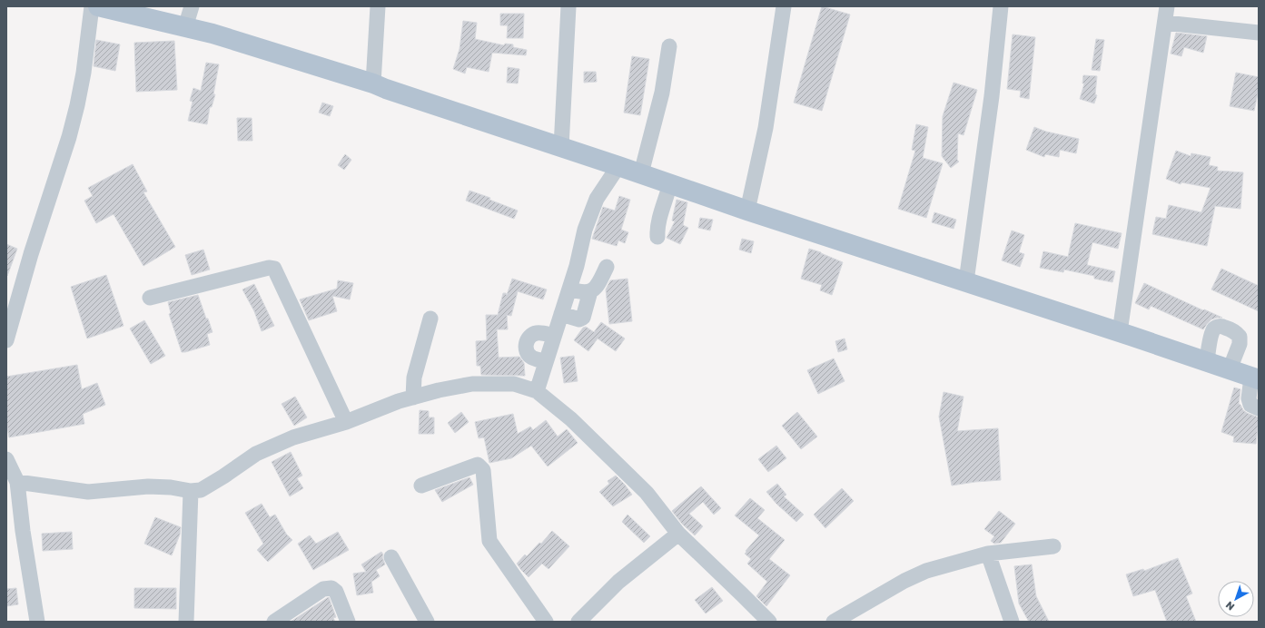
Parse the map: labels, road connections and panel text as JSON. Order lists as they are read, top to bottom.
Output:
{
  "north": "bottom left"
}
